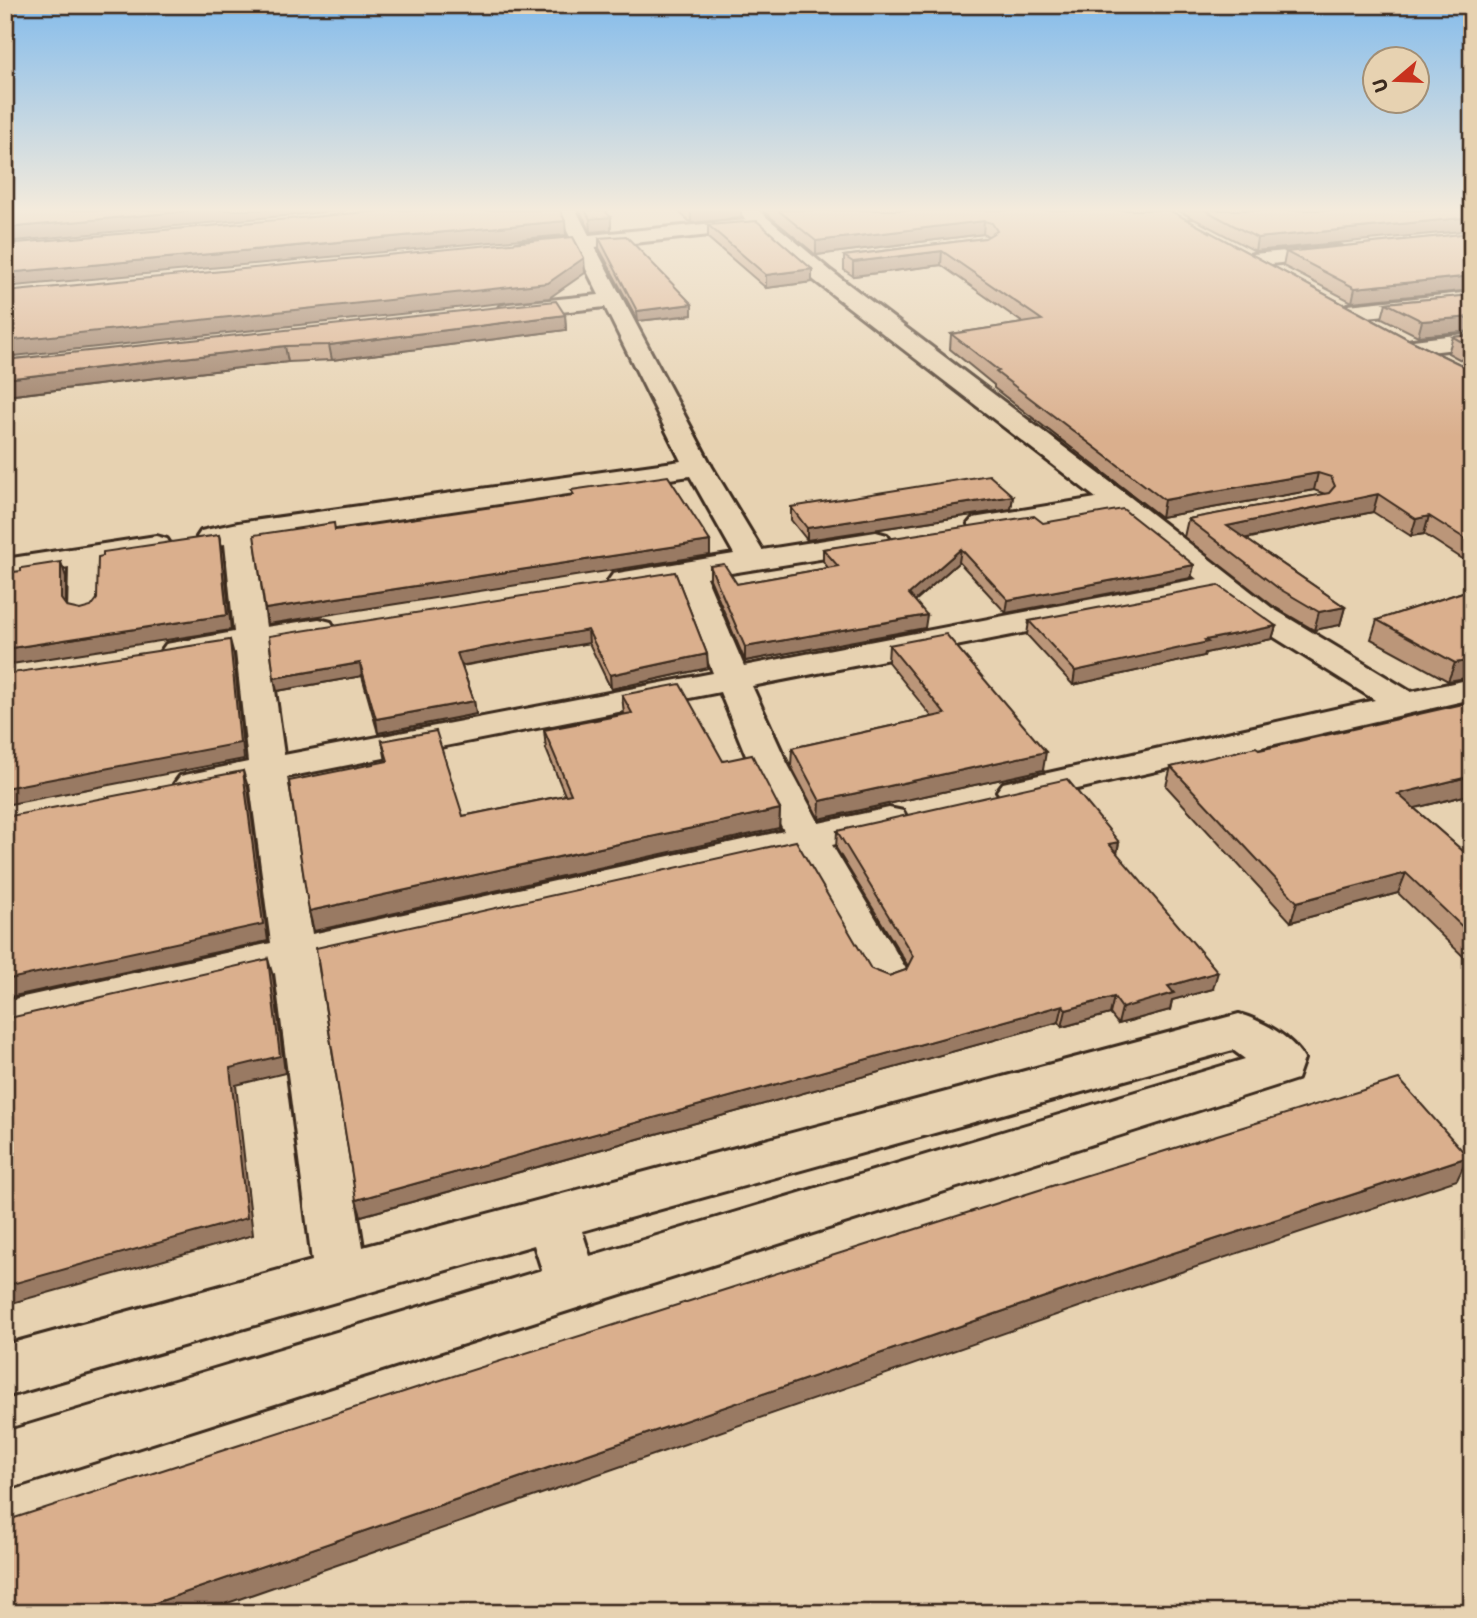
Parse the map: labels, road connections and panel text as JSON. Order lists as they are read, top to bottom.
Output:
{
  "north": "left"
}
